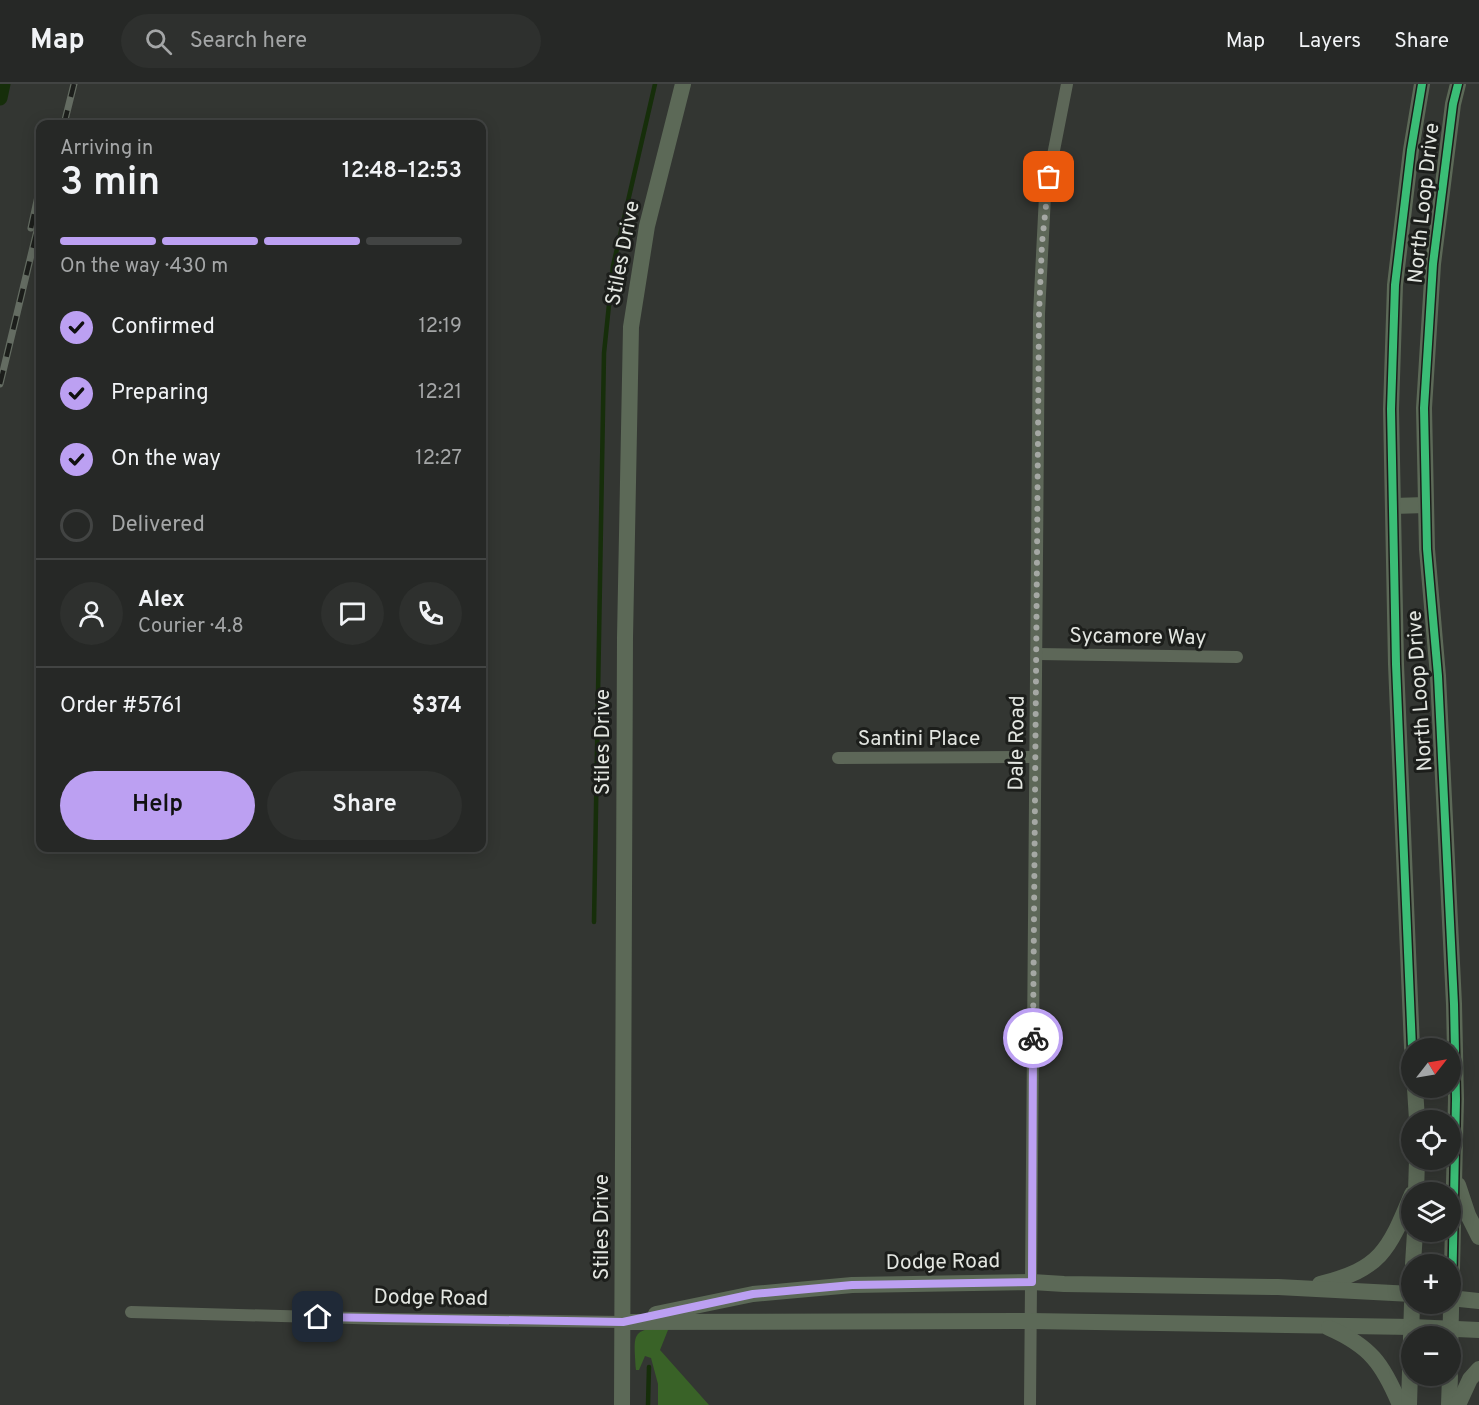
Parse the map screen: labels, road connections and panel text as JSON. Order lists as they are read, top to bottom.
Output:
{
  "streets": {
    "main road": ["North Loop Drive", "Stiles Drive", "Dodge Road"],
    "street": ["Sycamore Way", "Santini Place", "Dale Road"]
  },
  "crossings": [
    ["Stiles Drive", "Dodge Road"],
    ["Sycamore Way", "Dale Road"],
    ["Santini Place", "Dale Road"],
    ["Dale Road", "Dodge Road"]
  ],
  "north": "top right",
  "page": {
    "header": "Map",
    "search": "Search here",
    "nav": ["Map", "Layers", "Share"],
    "heading": ["3 min", "Arriving in", "12:48–12:53"],
    "panel": [
      "Alex",
      "Courier · 4.8",
      "Order #5761",
      "$374"
    ],
    "bar": "On the way · 430 m",
    "list": [
      ["Confirmed", "12:19"],
      ["Preparing", "12:21"],
      ["On the way", "12:27"],
      "Delivered"
    ],
    "buttons": ["Help", "Share"],
    "map_buttons": ["+", "−"]
  }
}
